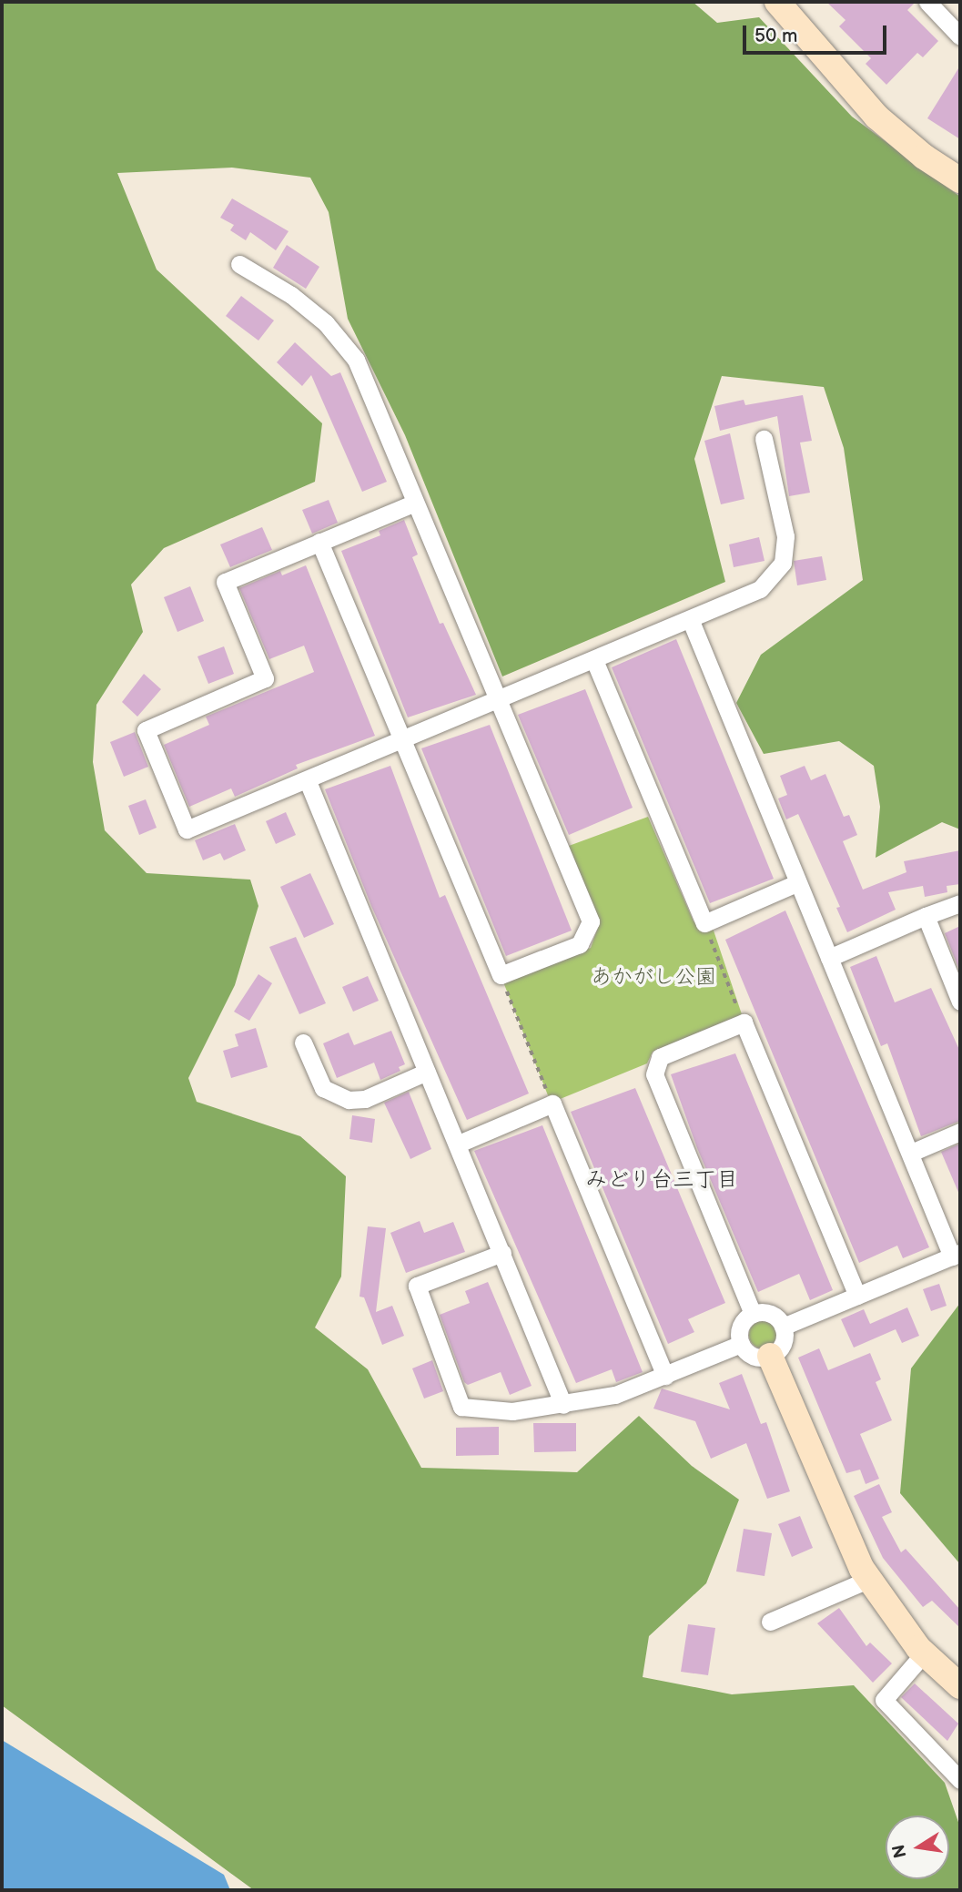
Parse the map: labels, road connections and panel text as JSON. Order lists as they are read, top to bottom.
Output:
{
  "districts": ["みどり台三丁目"],
  "parks": ["あかがし公園"],
  "scale_bar": "50 m",
  "north": "left"
}
